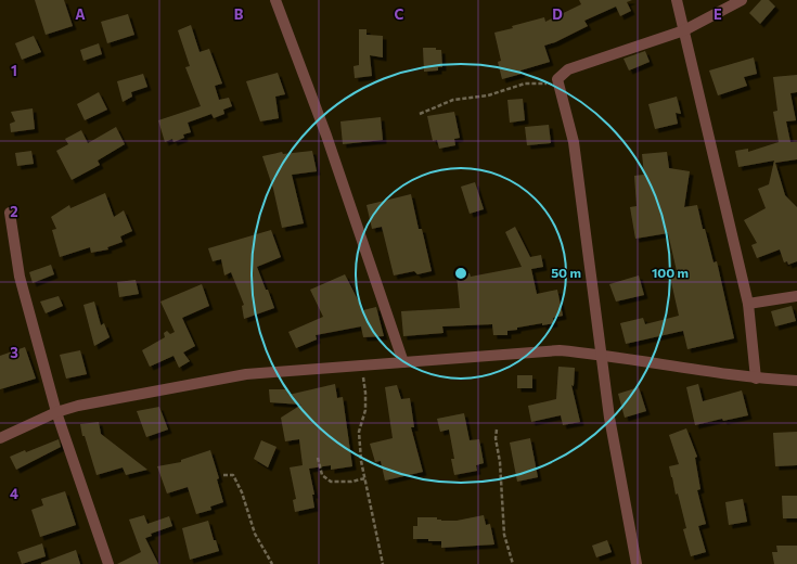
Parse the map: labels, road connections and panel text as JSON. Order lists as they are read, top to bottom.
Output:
{
  "grid": {
    "columns": [
      "A",
      "B",
      "C",
      "D",
      "E"
    ],
    "rows": [
      "1",
      "2",
      "3",
      "4"
    ]
  },
  "rings": ["50 m", "100 m"]
}
